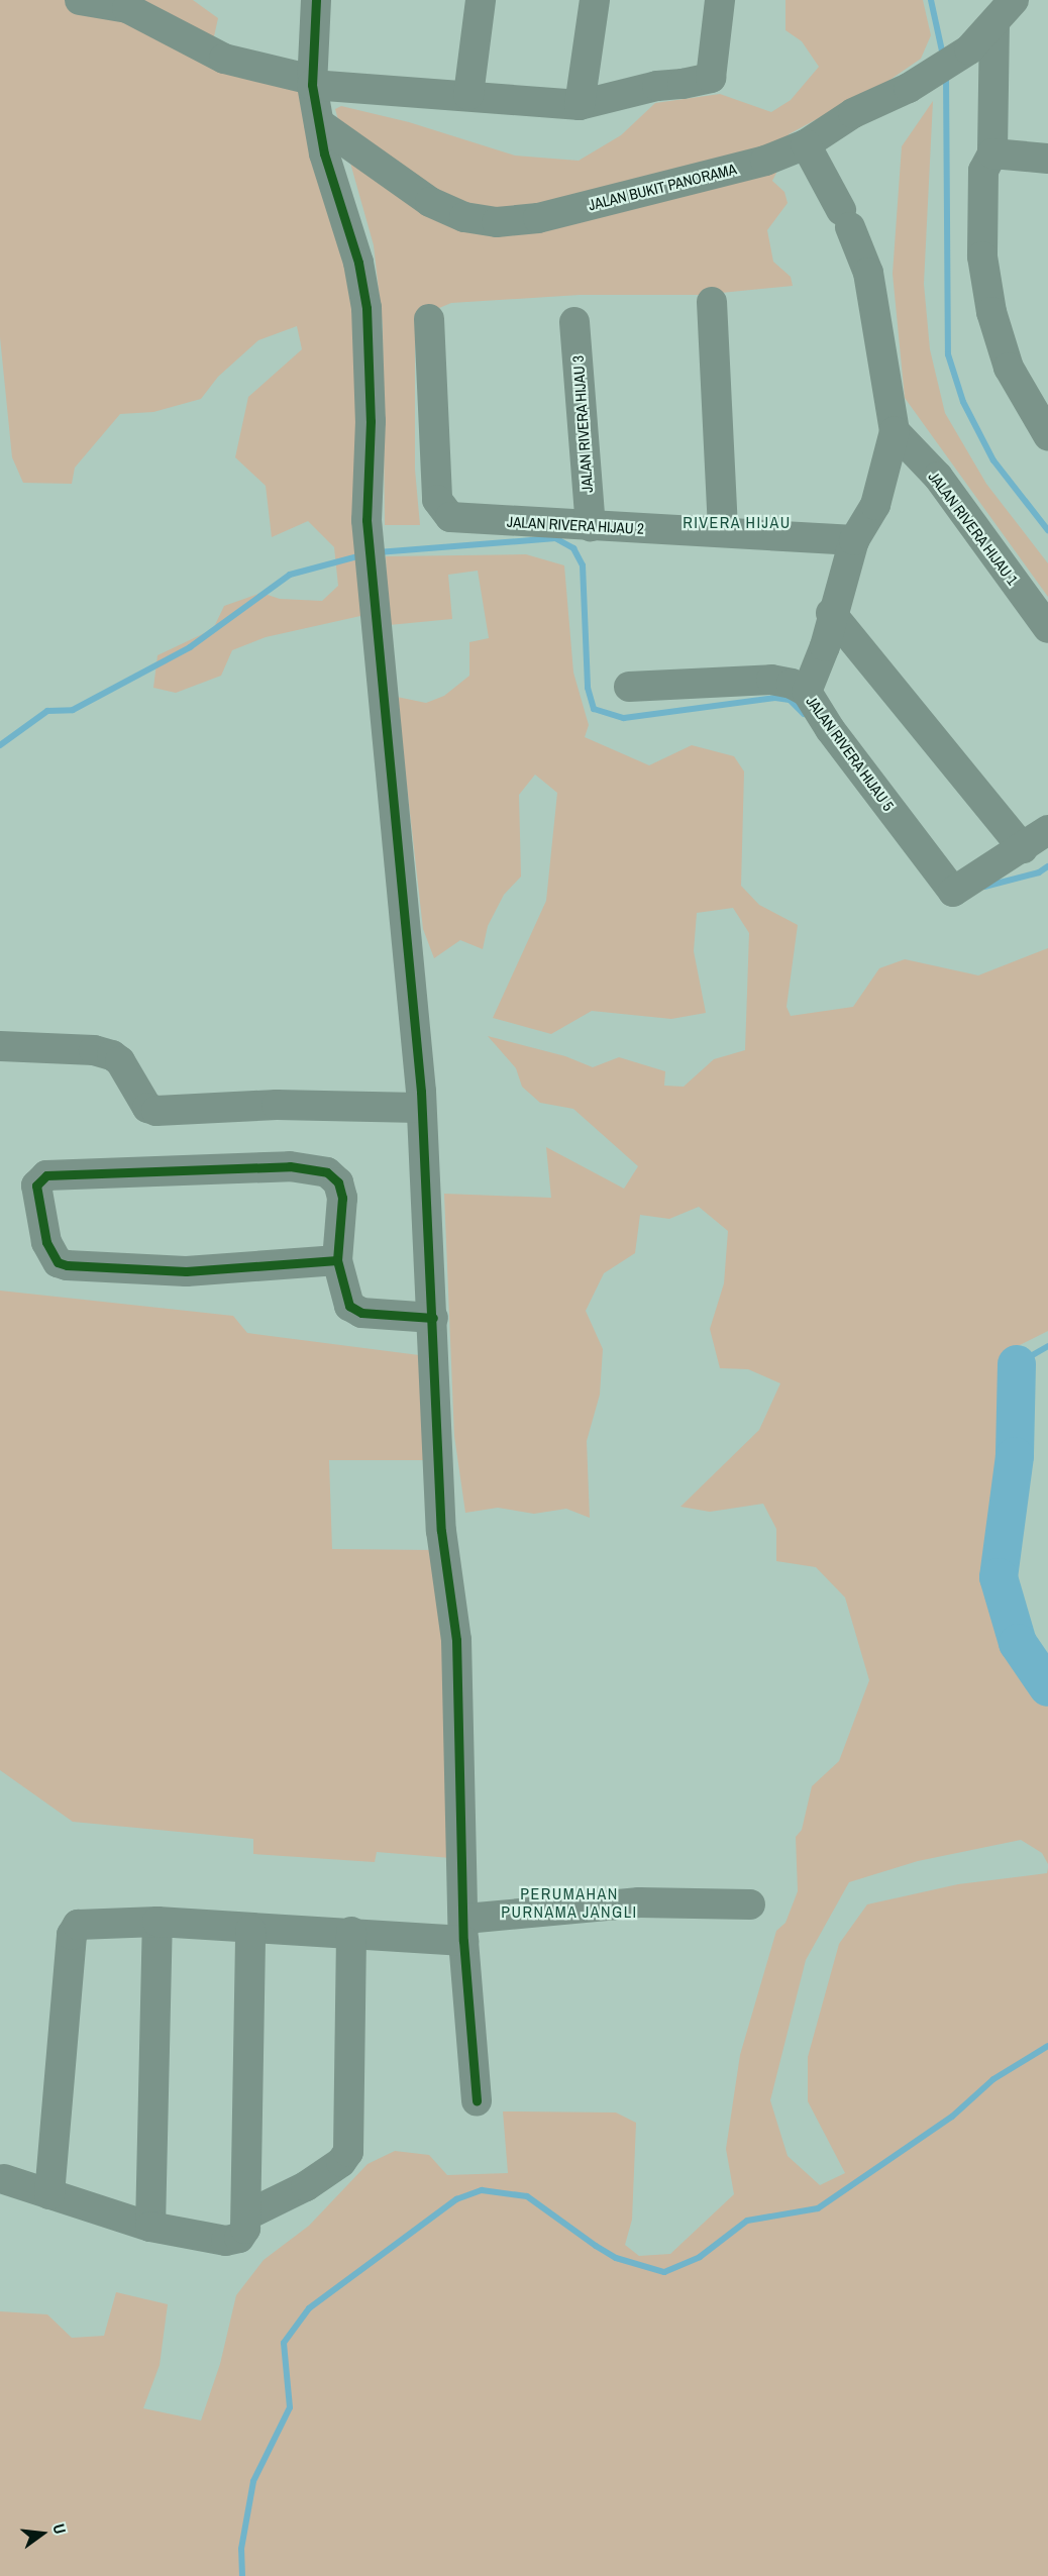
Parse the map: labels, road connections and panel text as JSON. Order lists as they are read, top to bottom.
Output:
{
  "streets": {
    "street": [
      "JALAN BUKIT PANORAMA",
      "JALAN RIVERA HIJAU 3",
      "JALAN RIVERA HIJAU 2",
      "JALAN RIVERA HIJAU 1",
      "JALAN RIVERA HIJAU 5"
    ]
  },
  "crossings": [
    ["JALAN RIVERA HIJAU 3", "JALAN RIVERA HIJAU 2"]
  ],
  "districts": ["RIVERA HIJAU", "PERUMAHAN PURNAMA JANGLI"],
  "north": "right"
}
